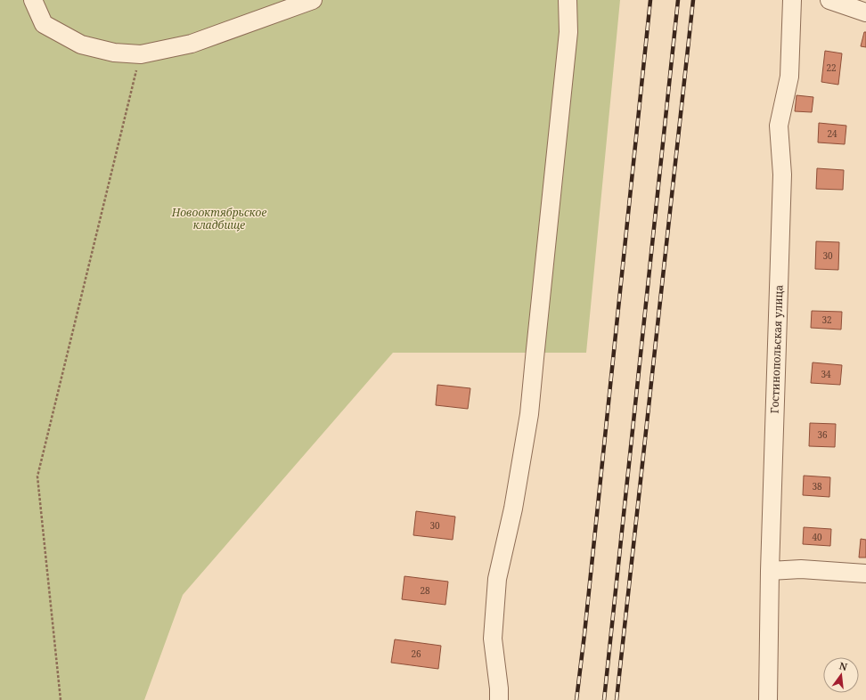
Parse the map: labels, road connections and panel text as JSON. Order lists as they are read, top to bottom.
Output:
{
  "streets": {
    "street": ["Гостинопольская улица"]
  },
  "parks": ["Новооктябрьское кладбище"],
  "house_numbers": [
    "22",
    "24",
    "30",
    "32",
    "34",
    "36",
    "38",
    "30",
    "40",
    "28",
    "26"
  ],
  "north": "top"
}
